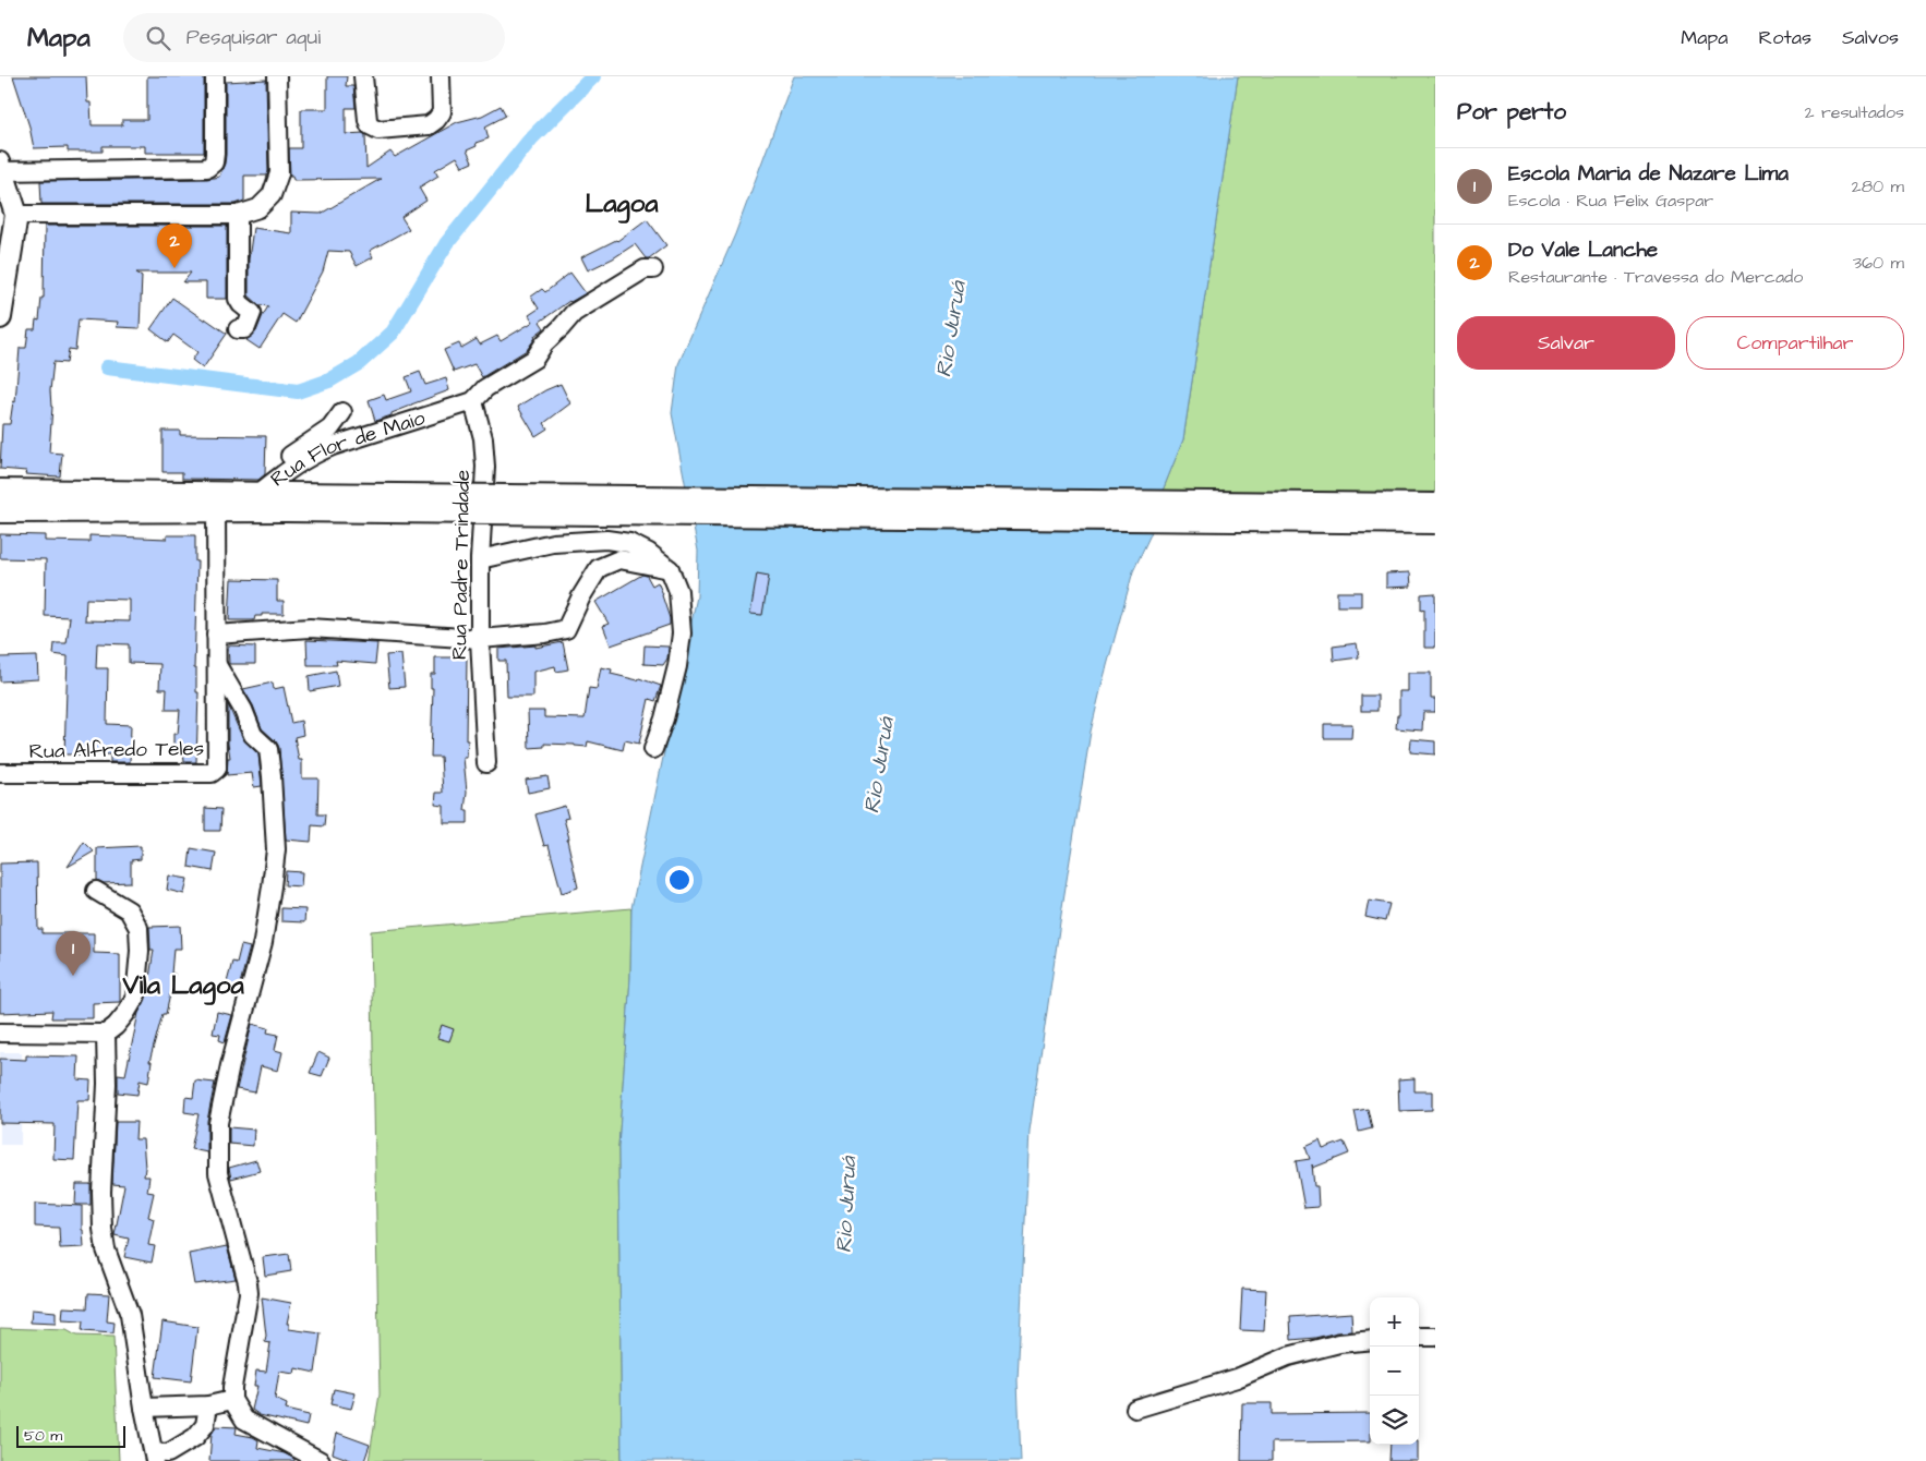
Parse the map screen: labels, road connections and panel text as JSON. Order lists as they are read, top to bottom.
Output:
{
  "streets": {
    "main road": ["Rua Flor de Maio"],
    "street": ["Rua Padre Trindade", "Rua Alfredo Teles"]
  },
  "crossings": [
    ["Rua Flor de Maio", "Rua Padre Trindade"]
  ],
  "districts": ["Lagoa", "Vila Lagoa"],
  "water": ["Rio Juruá"],
  "scale_bar": "50 m",
  "page": {
    "header": "Mapa",
    "search": "Pesquisar aqui",
    "nav": ["Mapa", "Rotas", "Salvos"],
    "heading": ["Por perto", "2 resultados"],
    "list": [
      {
        "mark": "1",
        "name": "Escola Maria de Nazare Lima",
        "note": "Escola · Rua Felix Gaspar",
        "value": "280 m"
      },
      {
        "mark": "2",
        "name": "Do Vale Lanche",
        "note": "Restaurante · Travessa do Mercado",
        "value": "360 m"
      }
    ],
    "pins": ["2", "1"],
    "buttons": ["Salvar", "Compartilhar"],
    "map_buttons": ["+", "−"],
    "scale": "50 m"
  }
}
